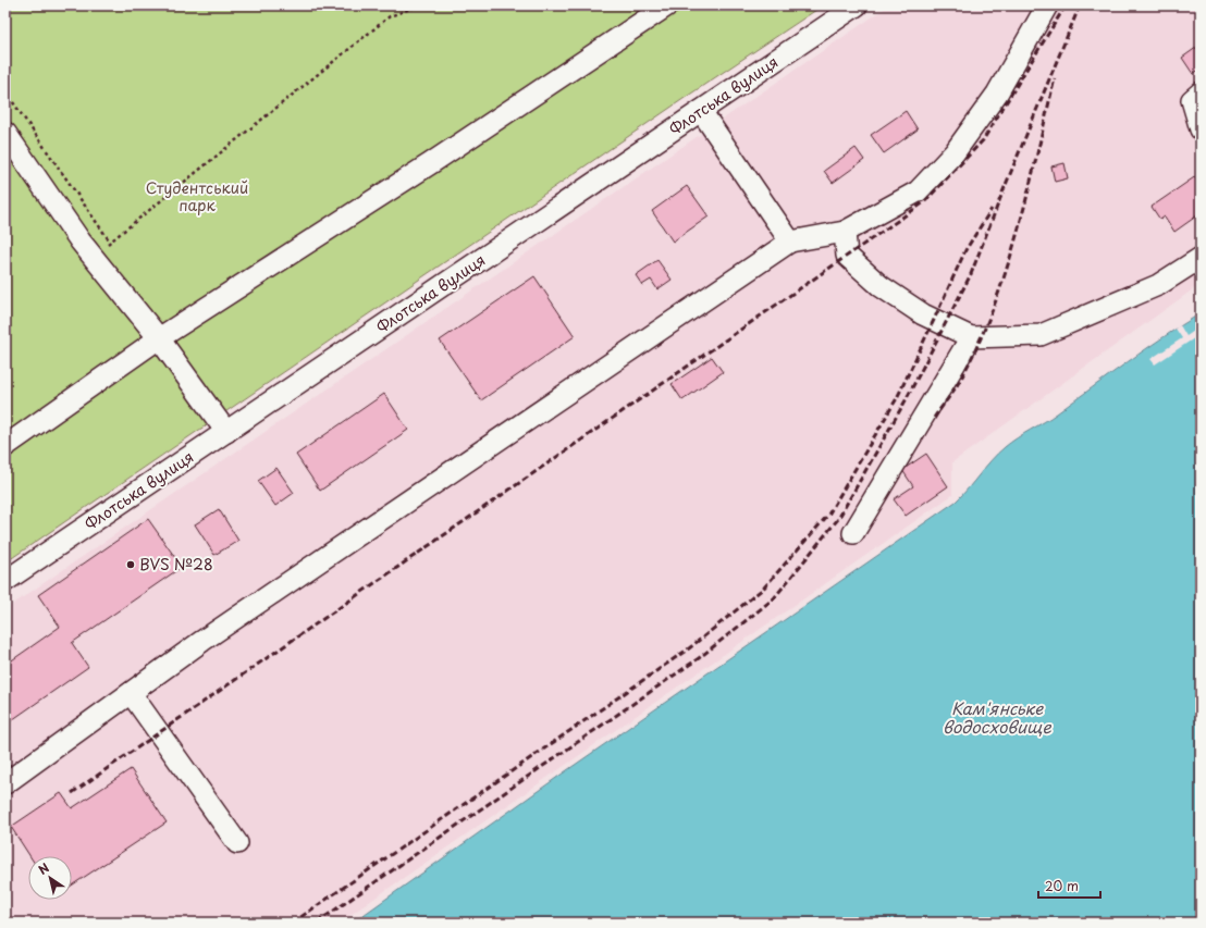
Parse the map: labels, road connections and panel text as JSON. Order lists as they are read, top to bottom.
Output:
{
  "streets": {
    "street": ["Флотська вулиця"]
  },
  "water": ["Кам'янське водосховище"],
  "parks": ["Студентський парк"],
  "places": ["BVS №28"],
  "scale_bar": "20 m",
  "north": "top left"
}
